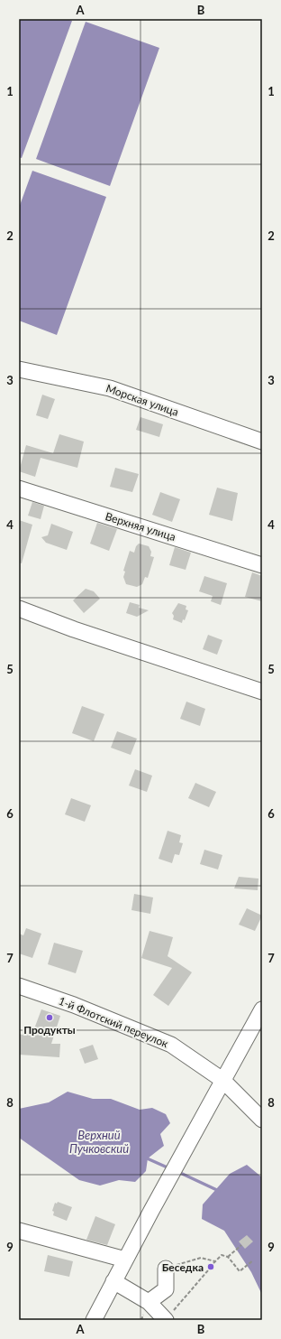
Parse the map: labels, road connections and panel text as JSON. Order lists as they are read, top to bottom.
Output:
{
  "streets": {
    "street": ["Морская улица", "Верхняя улица", "1-й Флотский переулок"]
  },
  "water": ["Верхний Пучковский"],
  "places": ["Продукты", "Беседка"],
  "grid": {
    "columns": ["A", "B"],
    "rows": [
      "1",
      "2",
      "3",
      "4",
      "5",
      "6",
      "7",
      "8",
      "9"
    ]
  }
}
